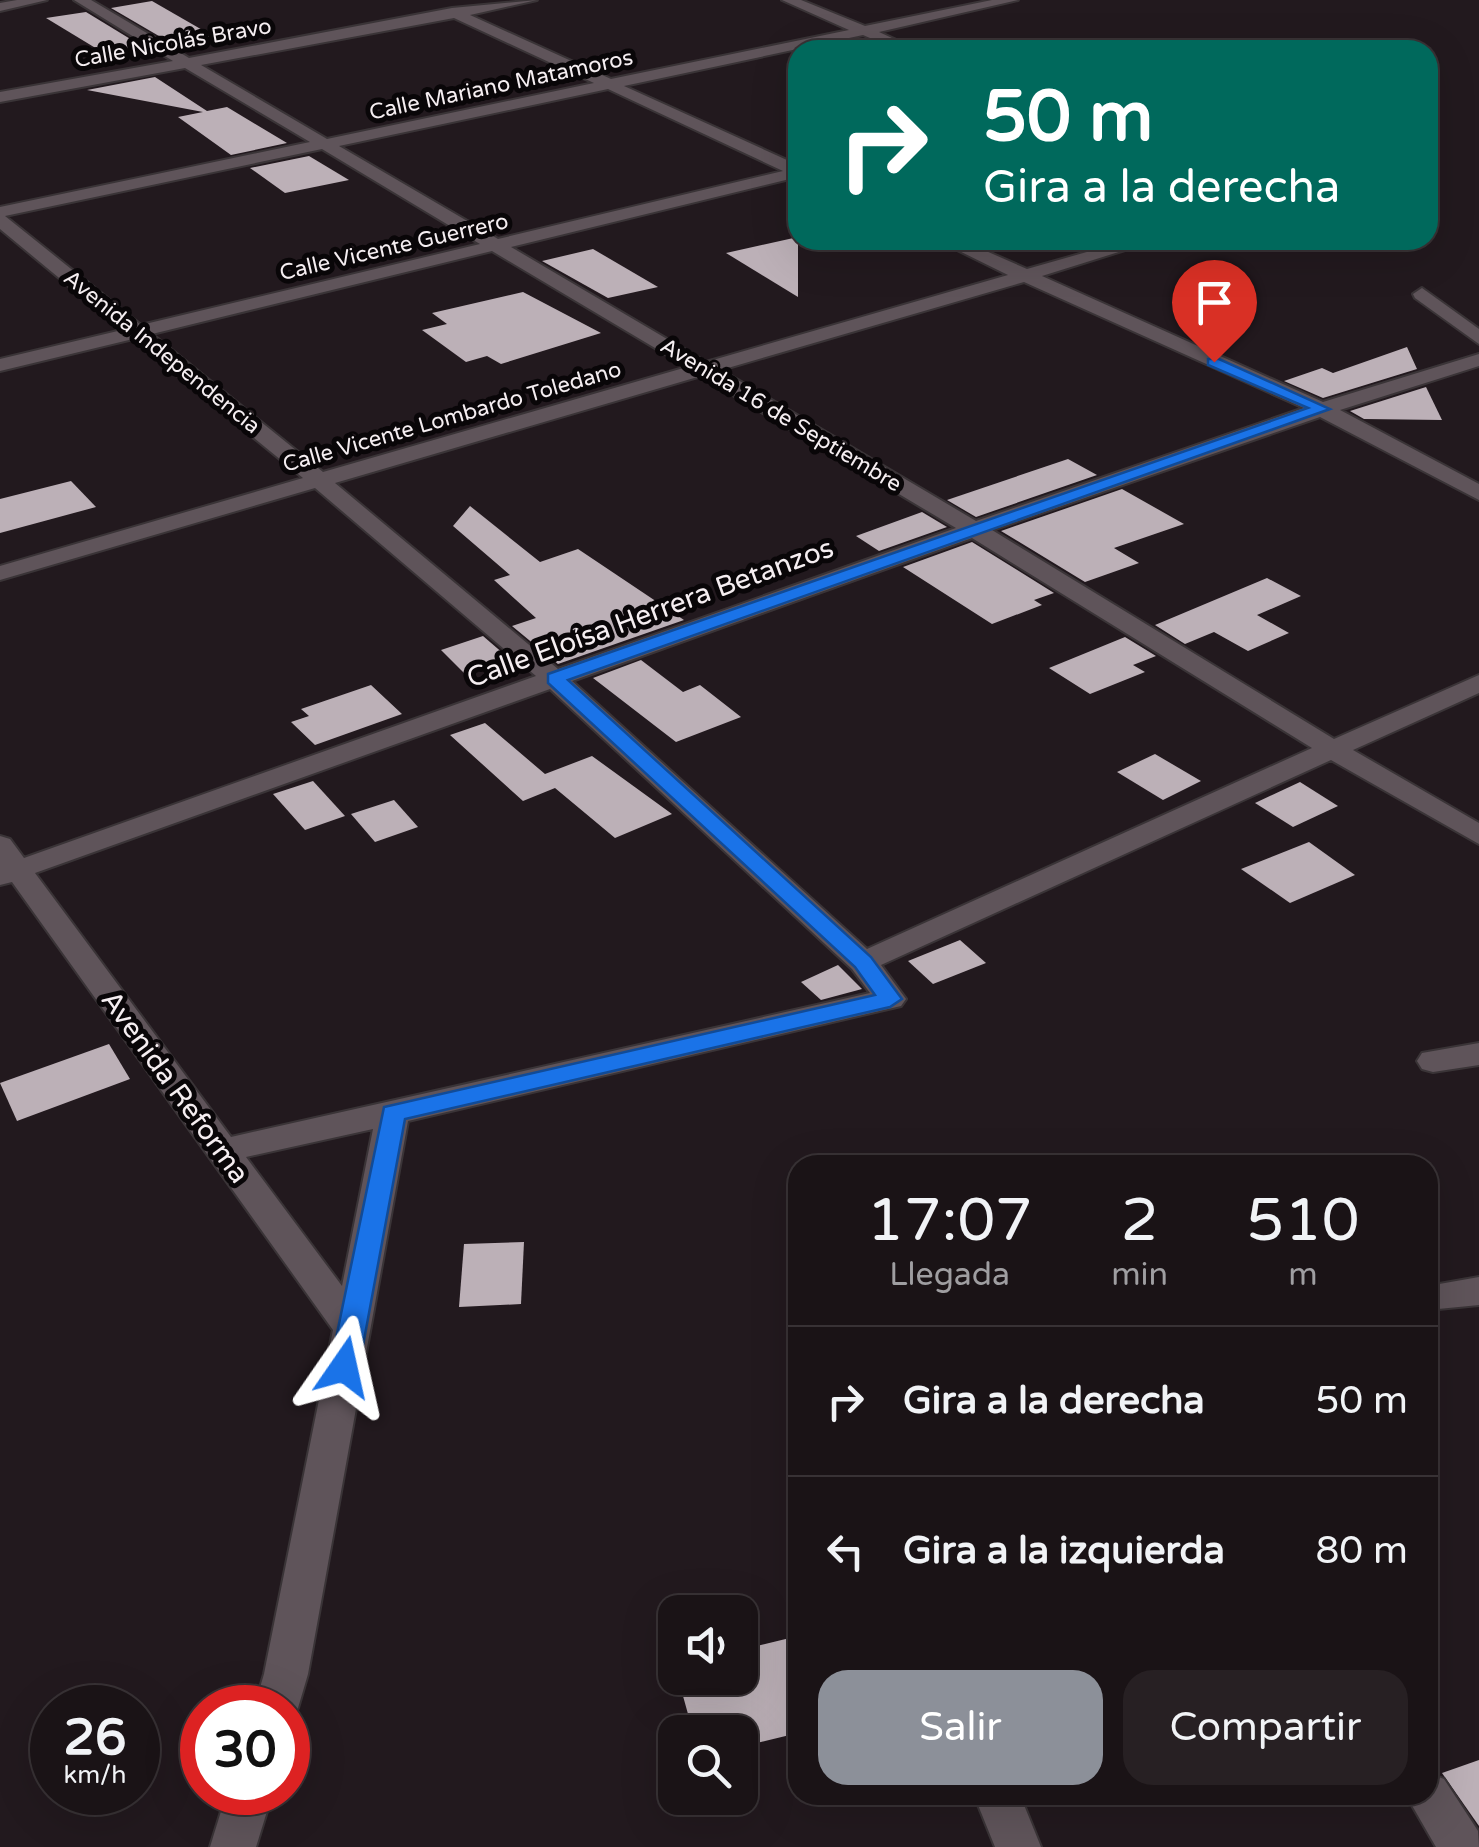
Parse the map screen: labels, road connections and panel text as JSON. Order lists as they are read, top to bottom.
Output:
{
  "streets": {
    "street": [
      "Calle Nicolás Bravo",
      "Calle Mariano Matamoros",
      "Calle Vicente Guerrero",
      "Avenida Independencia",
      "Avenida 16 de Septiembre",
      "Calle Vicente Lombardo Toledano",
      "Calle Eloísa Herrera Betanzos",
      "Avenida Reforma"
    ]
  },
  "crossings": [
    ["Calle Nicolás Bravo", "Avenida 16 de Septiembre"],
    ["Calle Mariano Matamoros", "Avenida 16 de Septiembre"],
    ["Calle Vicente Guerrero", "Avenida Independencia"],
    ["Calle Vicente Guerrero", "Avenida 16 de Septiembre"],
    ["Avenida Independencia", "Calle Vicente Lombardo Toledano"],
    ["Avenida Independencia", "Calle Eloísa Herrera Betanzos"],
    ["Avenida 16 de Septiembre", "Calle Vicente Lombardo Toledano"],
    ["Avenida 16 de Septiembre", "Calle Eloísa Herrera Betanzos"],
    ["Calle Eloísa Herrera Betanzos", "Avenida Reforma"]
  ],
  "page": {
    "turn": ["50 m", "Gira a la derecha"],
    "eta": [
      "17:07",
      "Llegada",
      "2",
      "min",
      "510",
      "m"
    ],
    "list": [
      {
        "name": "Gira a la derecha",
        "value": "50 m"
      },
      {
        "name": "Gira a la izquierda",
        "value": "80 m"
      }
    ],
    "buttons": ["Salir", "Compartir"],
    "speed": "26 km/h",
    "limit": "30"
  }
}
